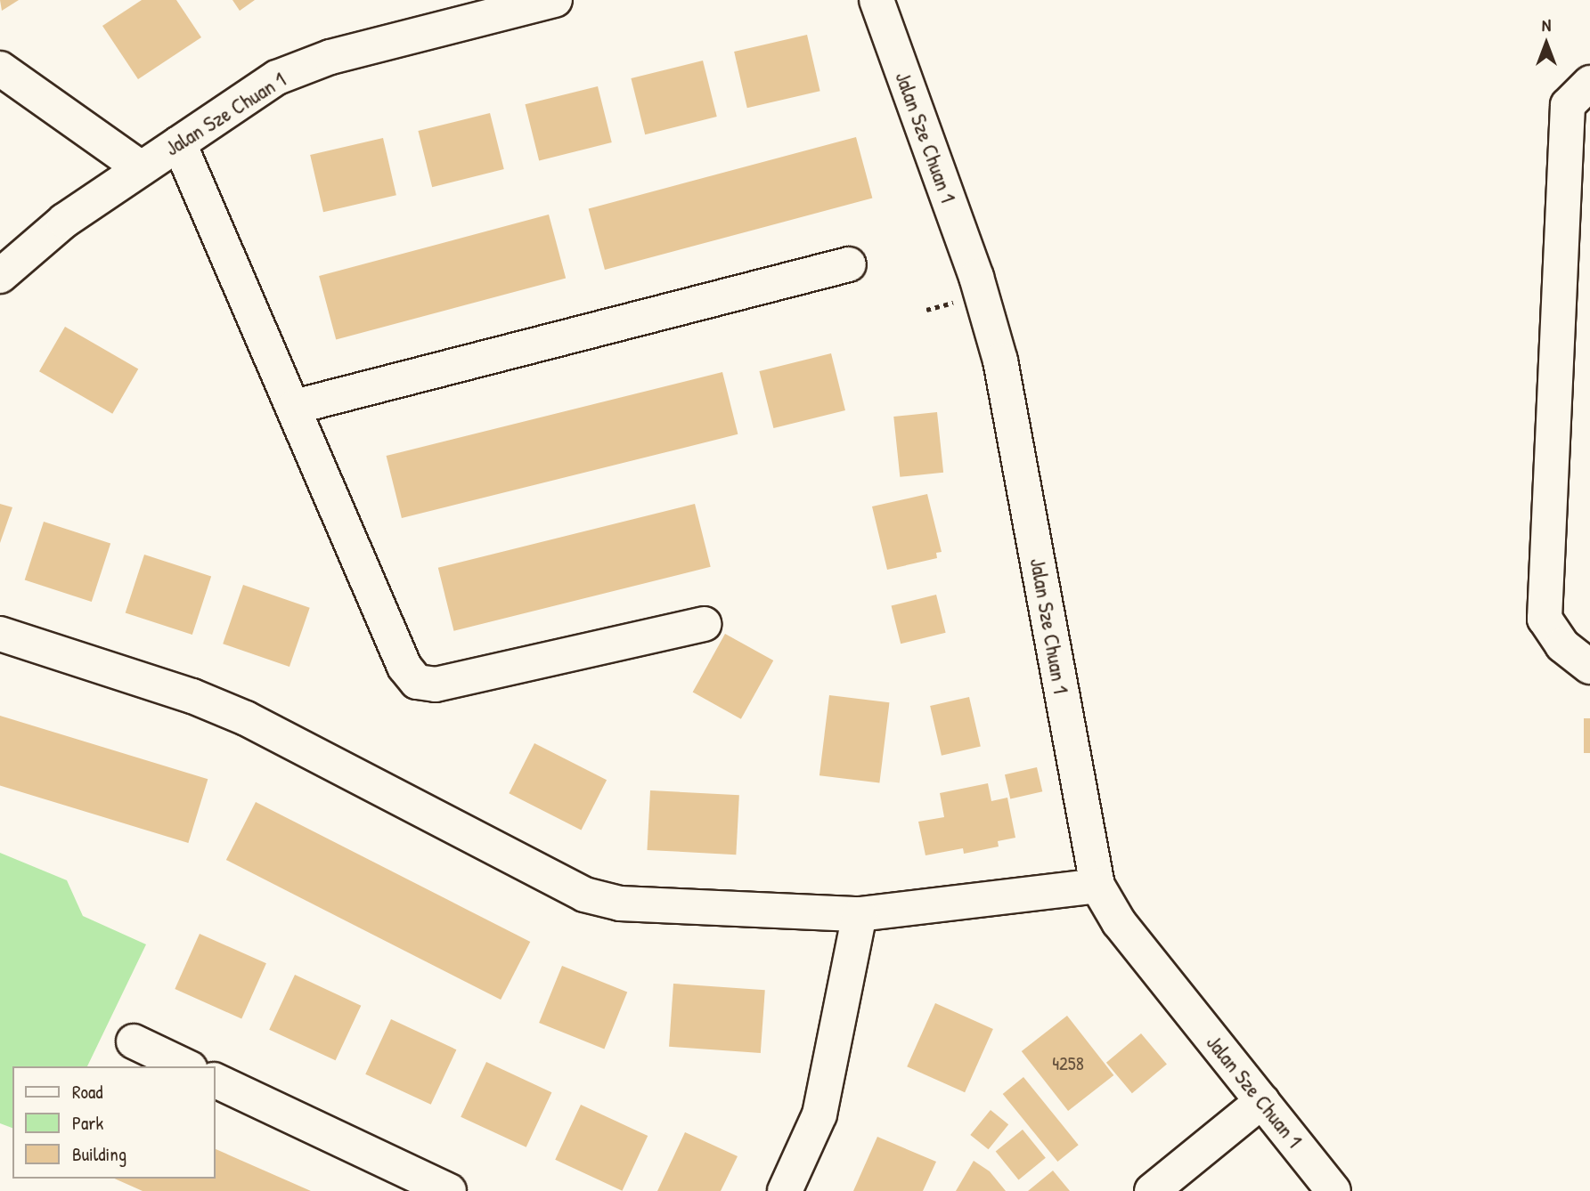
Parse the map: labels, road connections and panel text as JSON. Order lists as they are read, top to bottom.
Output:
{
  "streets": {
    "street": ["Jalan Sze Chuan 1"]
  },
  "house_numbers": ["4258"],
  "legend": ["Road", "Park", "Building"],
  "north": "top"
}
